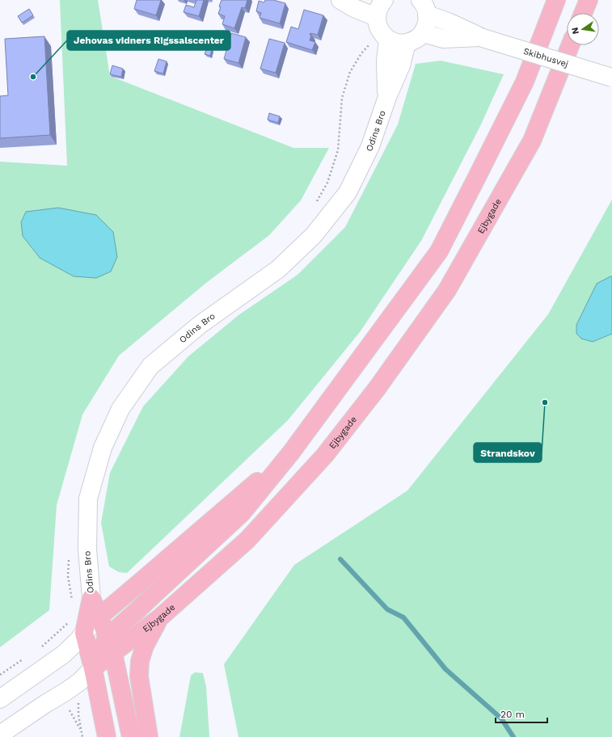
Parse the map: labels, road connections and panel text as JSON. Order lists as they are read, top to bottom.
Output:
{
  "streets": {
    "main road": ["Odins Bro", "Ejbygade"],
    "street": ["Skibhusvej"]
  },
  "crossings": [
    ["Odins Bro", "Ejbygade"]
  ],
  "places": ["Jehovas vidners Rigssalscenter", "Strandskov"],
  "scale_bar": "20 m",
  "north": "left"
}
